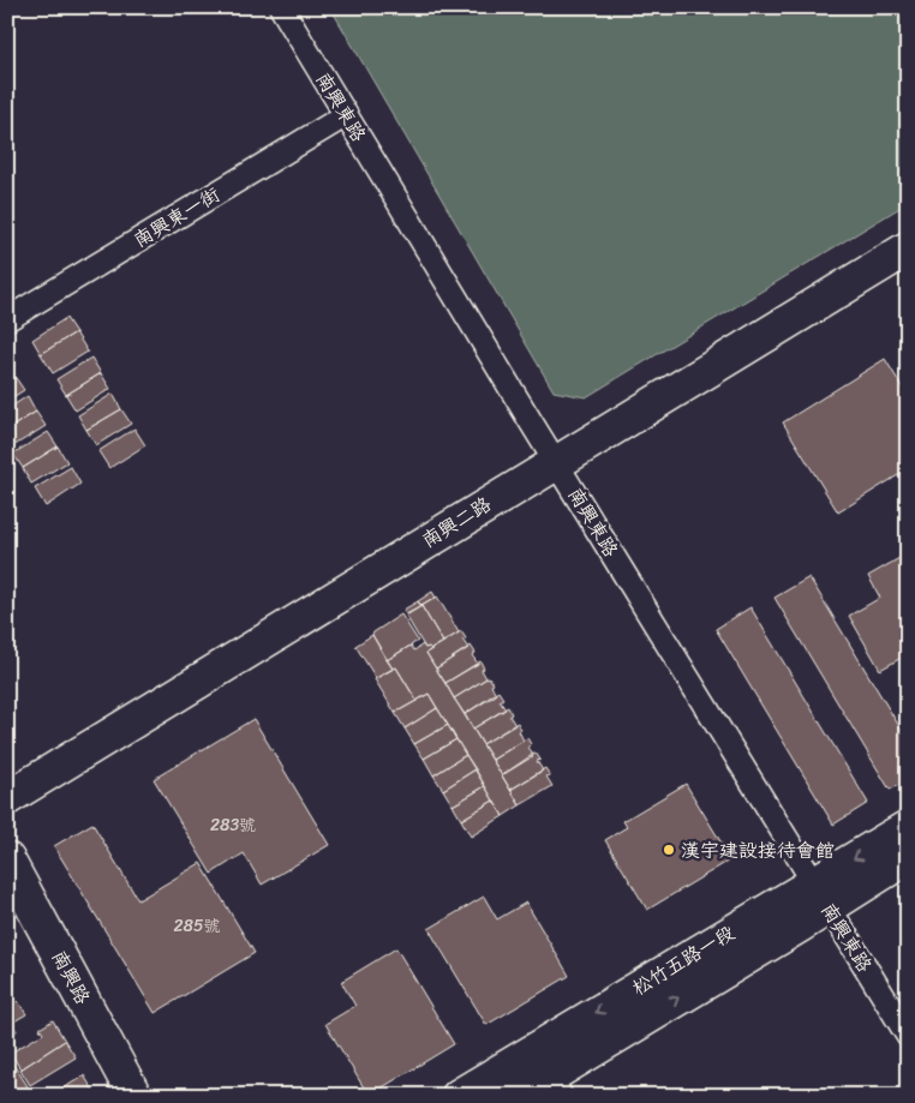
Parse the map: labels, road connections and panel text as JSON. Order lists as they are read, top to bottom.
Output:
{
  "streets": {
    "street": [
      "南興東路",
      "南興東一街",
      "南興二路",
      "松竹五路一段",
      "南興路"
    ]
  },
  "crossings": [
    ["南興東路", "南興東一街"],
    ["南興東路", "南興二路"],
    ["南興東路", "松竹五路一段"]
  ],
  "places": ["漢宇建設接待會館"],
  "house_numbers": ["283號", "285號"]
}
